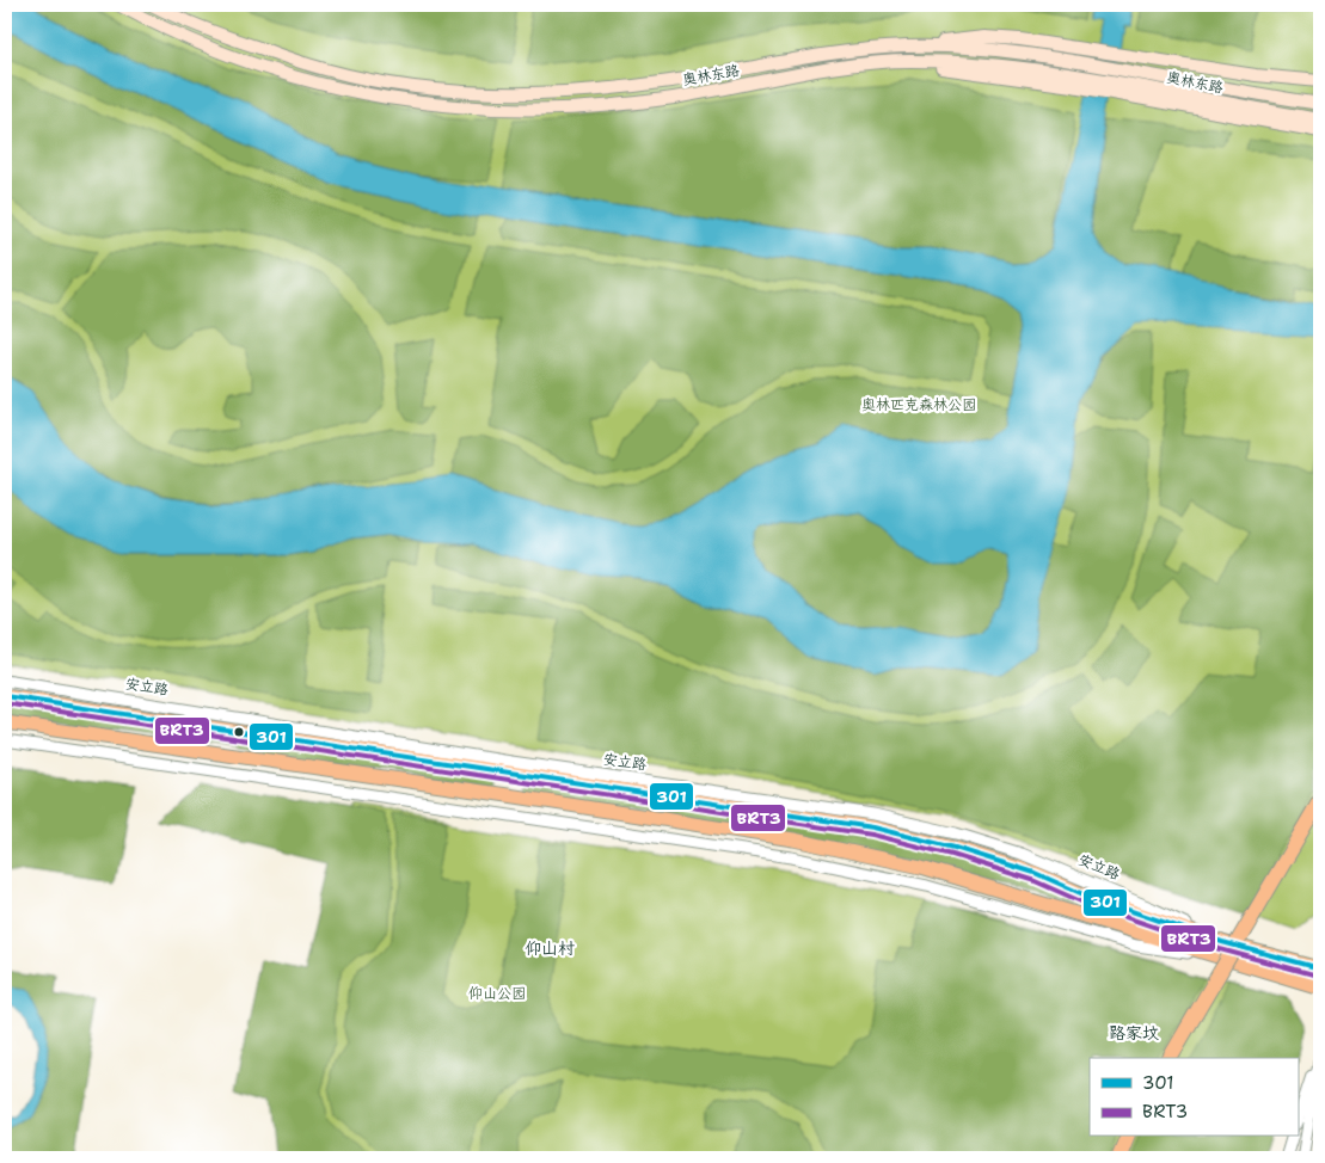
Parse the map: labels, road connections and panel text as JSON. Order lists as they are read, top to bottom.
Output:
{
  "streets": {
    "main road": ["奥林东路", "安立路"]
  },
  "districts": ["仰山村", "路家坟"],
  "parks": ["奥林匹克森林公园", "仰山公园"],
  "lines": ["transit line 301", "transit line BRT3"],
  "legend": ["301", "BRT3"]
}
